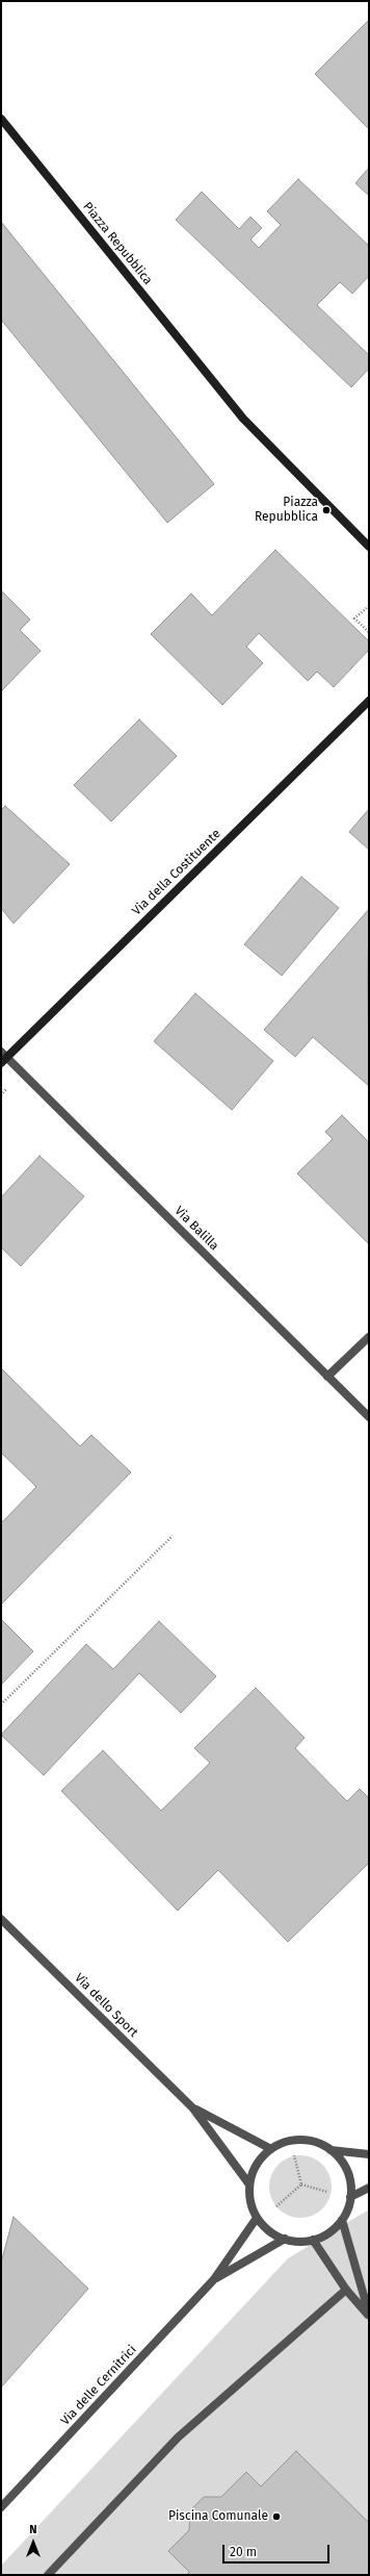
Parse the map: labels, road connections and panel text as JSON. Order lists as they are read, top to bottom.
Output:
{
  "streets": {
    "street": [
      "Piazza Repubblica",
      "Via della Costituente",
      "Via Balilla",
      "Via dello Sport",
      "Via delle Cernitrici"
    ]
  },
  "crossings": [
    ["Via della Costituente", "Via Balilla"],
    ["Via dello Sport", "Via delle Cernitrici"]
  ],
  "places": ["Piazza Repubblica", "Piscina Comunale"],
  "scale_bar": "20 m",
  "north": "top"
}
